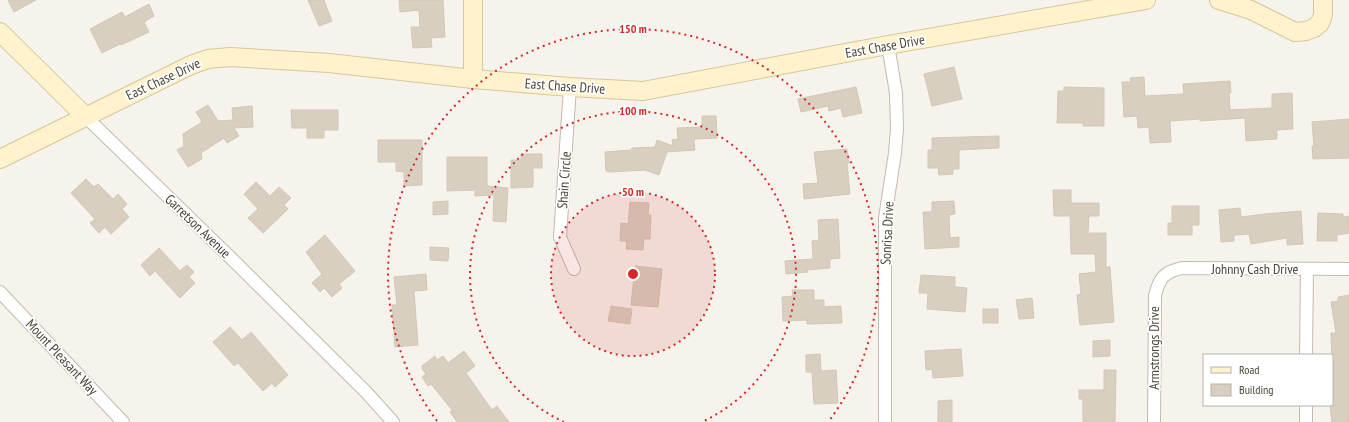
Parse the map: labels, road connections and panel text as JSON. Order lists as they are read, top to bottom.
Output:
{
  "streets": {
    "street": [
      "East Chase Drive",
      "Shain Circle",
      "Garretson Avenue",
      "Sonrisa Drive",
      "Johnny Cash Drive",
      "Armstrongs Drive",
      "Mount Pleasant Way"
    ]
  },
  "crossings": [
    ["East Chase Drive", "Shain Circle"],
    ["East Chase Drive", "Garretson Avenue"],
    ["East Chase Drive", "Sonrisa Drive"],
    ["Johnny Cash Drive", "Armstrongs Drive"]
  ],
  "legend": ["Road", "Building"],
  "rings": ["150 m", "100 m", "50 m"]
}
